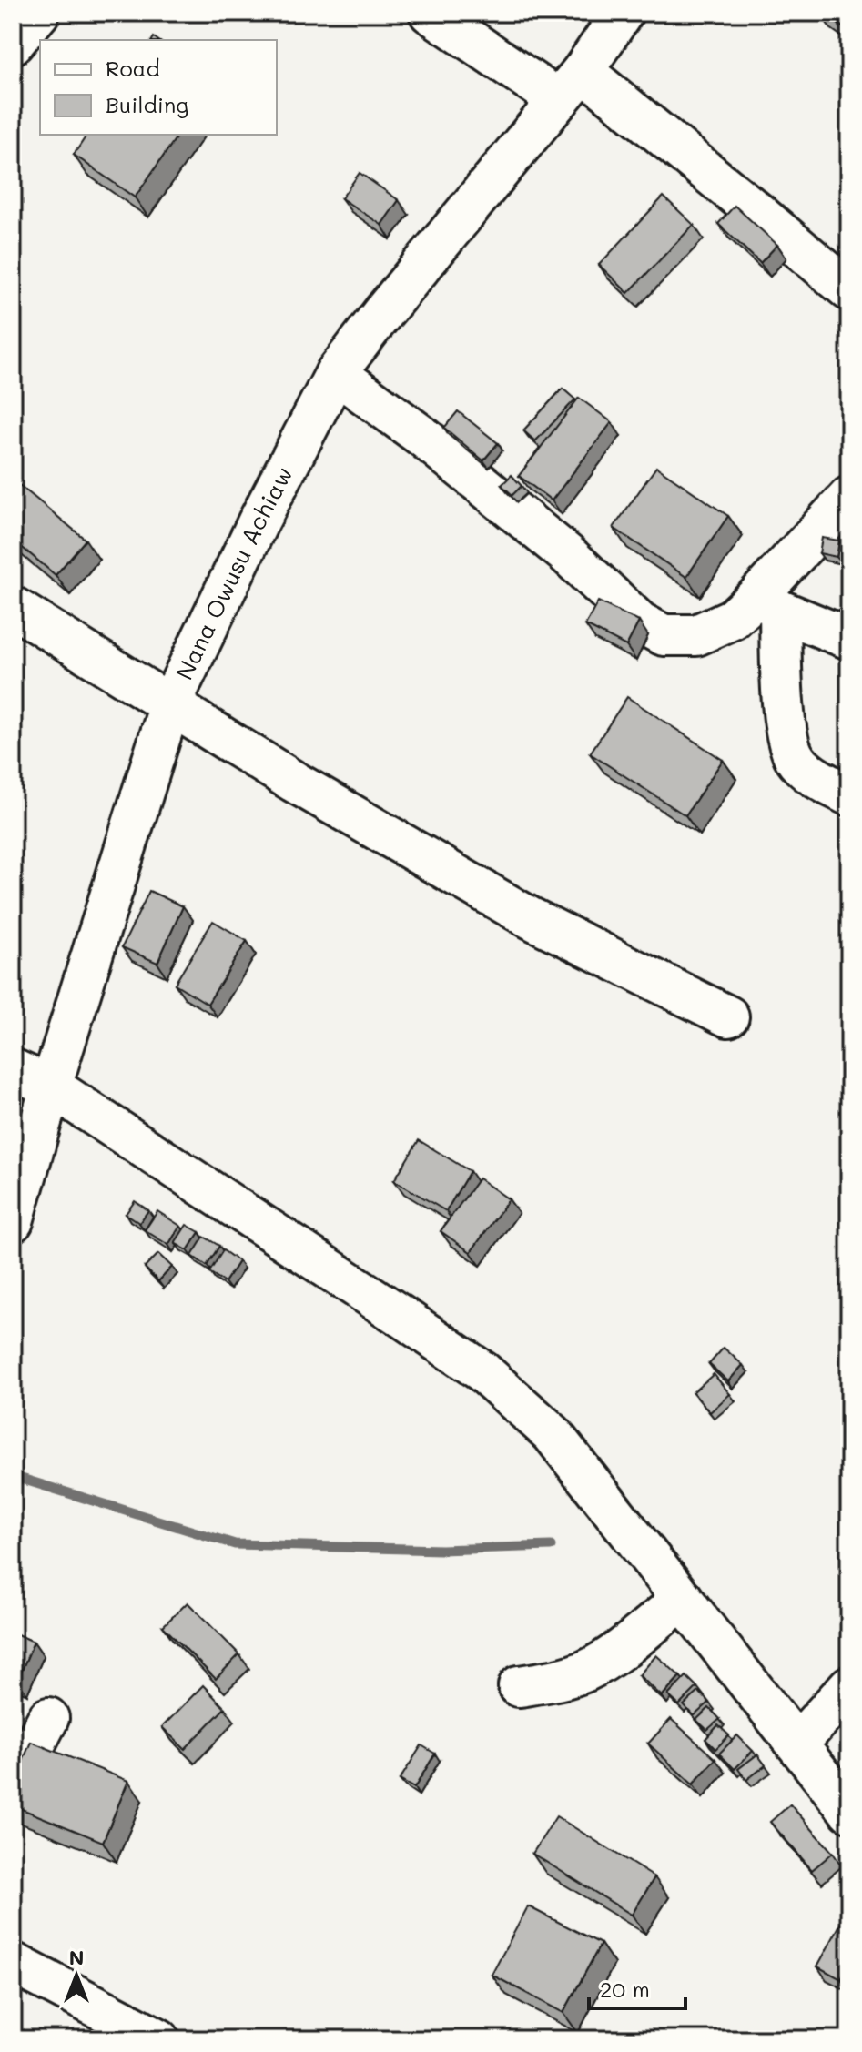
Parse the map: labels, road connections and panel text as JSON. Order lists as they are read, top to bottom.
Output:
{
  "streets": {
    "street": ["Nana Owusu Achiaw"]
  },
  "legend": ["Road", "Building"],
  "scale_bar": "20 m",
  "north": "top"
}
